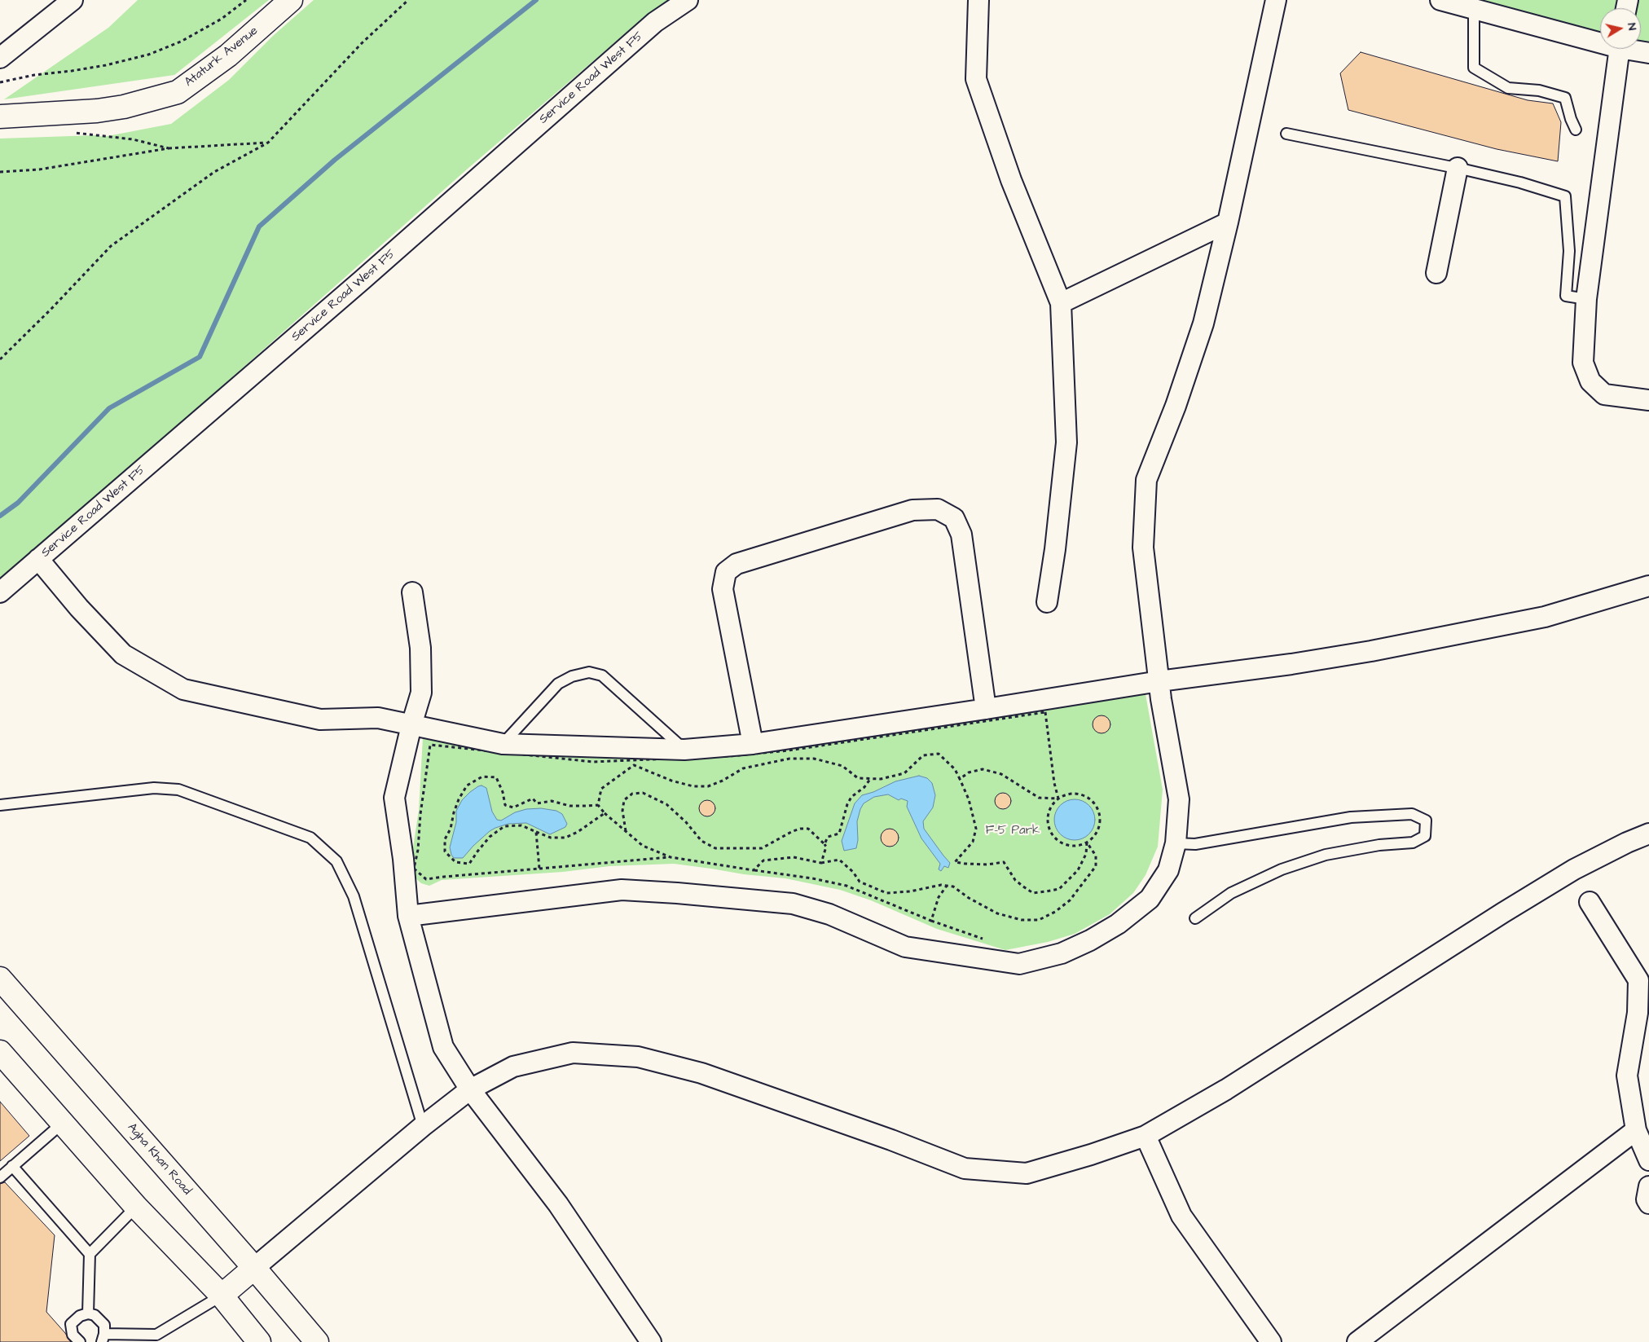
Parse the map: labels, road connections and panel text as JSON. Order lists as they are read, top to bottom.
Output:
{
  "streets": {
    "street": ["Ataturk Avenue", "Service Road West F5", "Agha Khan Road"]
  },
  "parks": ["F-5 Park"],
  "north": "right"
}
